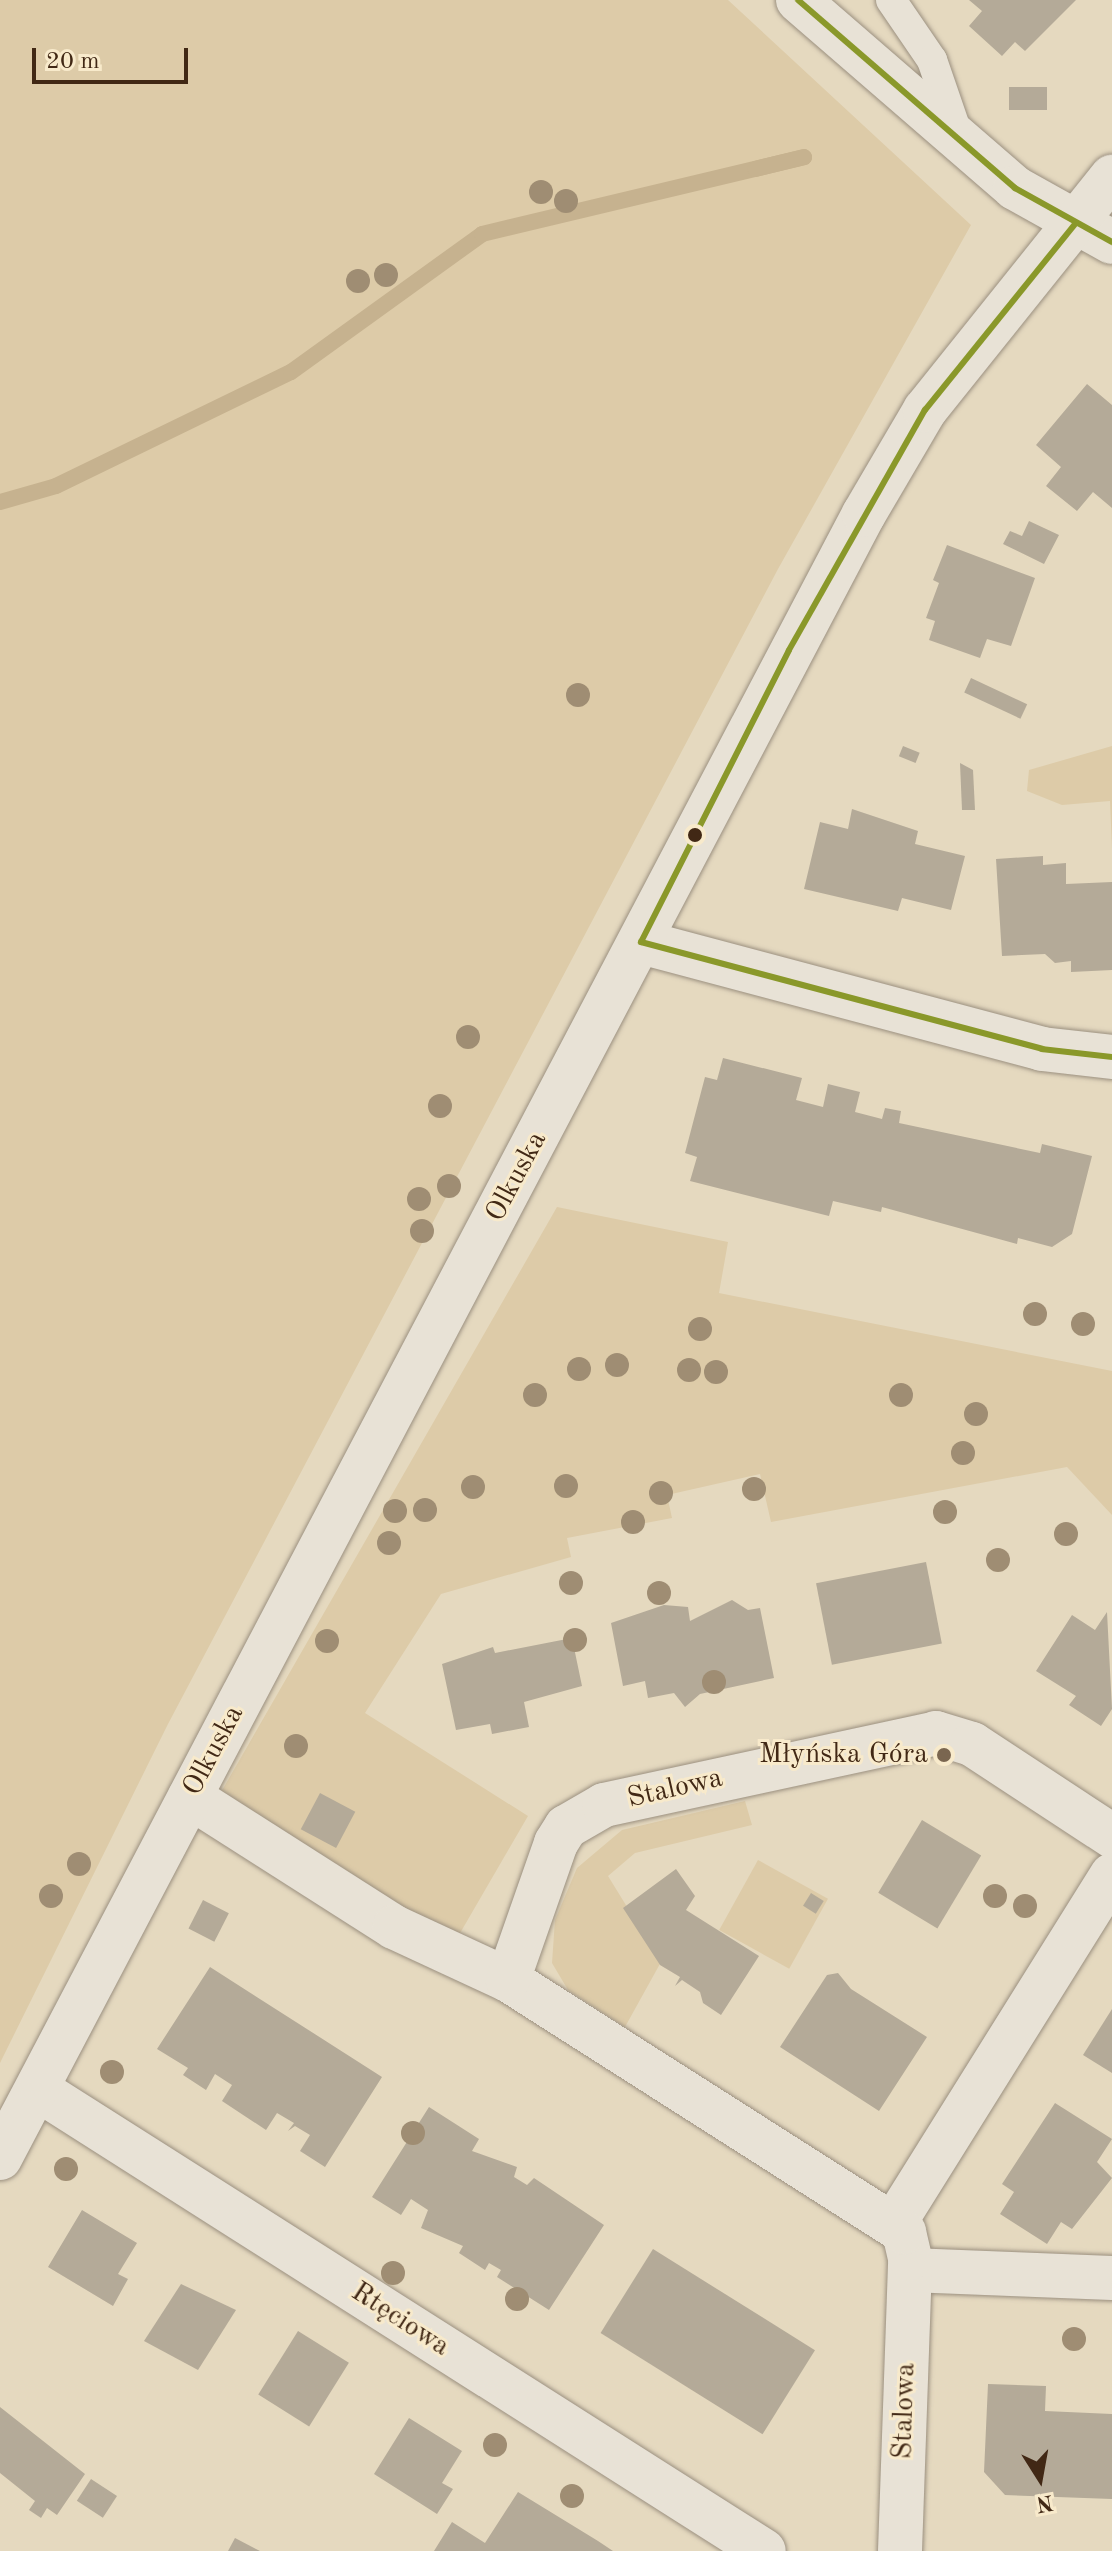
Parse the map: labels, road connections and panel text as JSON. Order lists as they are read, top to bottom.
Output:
{
  "streets": {
    "street": ["Olkuska", "Stalowa", "Rtęciowa"]
  },
  "crossings": [
    ["Olkuska", "Rtęciowa"]
  ],
  "places": ["Młyńska Góra"],
  "scale_bar": "20 m",
  "north": "bottom"
}
